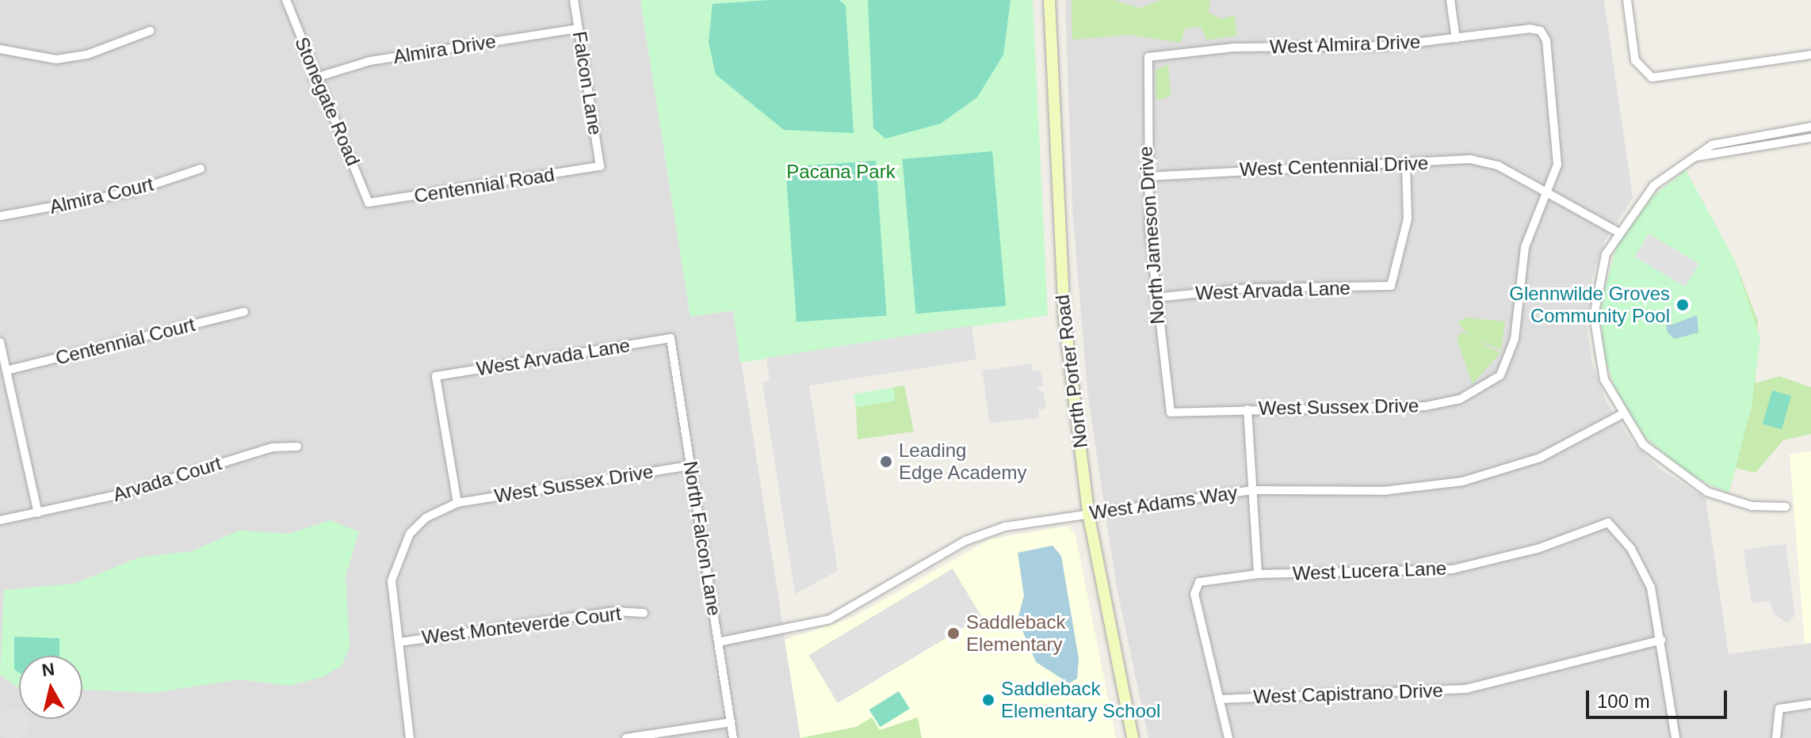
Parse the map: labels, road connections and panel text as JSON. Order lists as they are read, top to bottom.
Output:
{
  "streets": {
    "street": [
      "West Almira Drive",
      "Almira Drive",
      "Falcon Lane",
      "Stonegate Road",
      "West Centennial Drive",
      "Centennial Road",
      "Almira Court",
      "North Jameson Drive",
      "West Arvada Lane",
      "Centennial Court",
      "North Porter Road",
      "West Sussex Drive",
      "Arvada Court",
      "West Adams Way",
      "North Falcon Lane",
      "West Lucera Lane",
      "West Monteverde Court",
      "West Capistrano Drive"
    ]
  },
  "crossings": [
    ["West Almira Drive", "West Centennial Drive"],
    ["West Almira Drive", "North Jameson Drive"],
    ["West Almira Drive", "West Sussex Drive"],
    ["Almira Drive", "Falcon Lane"],
    ["Almira Drive", "Stonegate Road"],
    ["Falcon Lane", "Centennial Road"],
    ["Stonegate Road", "Centennial Road"],
    ["West Centennial Drive", "North Jameson Drive"],
    ["West Centennial Drive", "West Arvada Lane"],
    ["West Centennial Drive", "West Sussex Drive"],
    ["North Jameson Drive", "West Arvada Lane"],
    ["North Jameson Drive", "West Sussex Drive"],
    ["West Arvada Lane", "West Sussex Drive"],
    ["West Arvada Lane", "North Falcon Lane"],
    ["North Porter Road", "West Adams Way"],
    ["West Sussex Drive", "North Falcon Lane"],
    ["West Sussex Drive", "West Monteverde Court"],
    ["West Adams Way", "North Falcon Lane"],
    ["West Lucera Lane", "West Capistrano Drive"]
  ],
  "parks": ["Pacana Park"],
  "places": [
    "Glennwilde Groves Community Pool",
    "Leading Edge Academy",
    "Saddleback Elementary",
    "Saddleback Elementary School"
  ],
  "scale_bar": "100 m",
  "north": "top"
}
